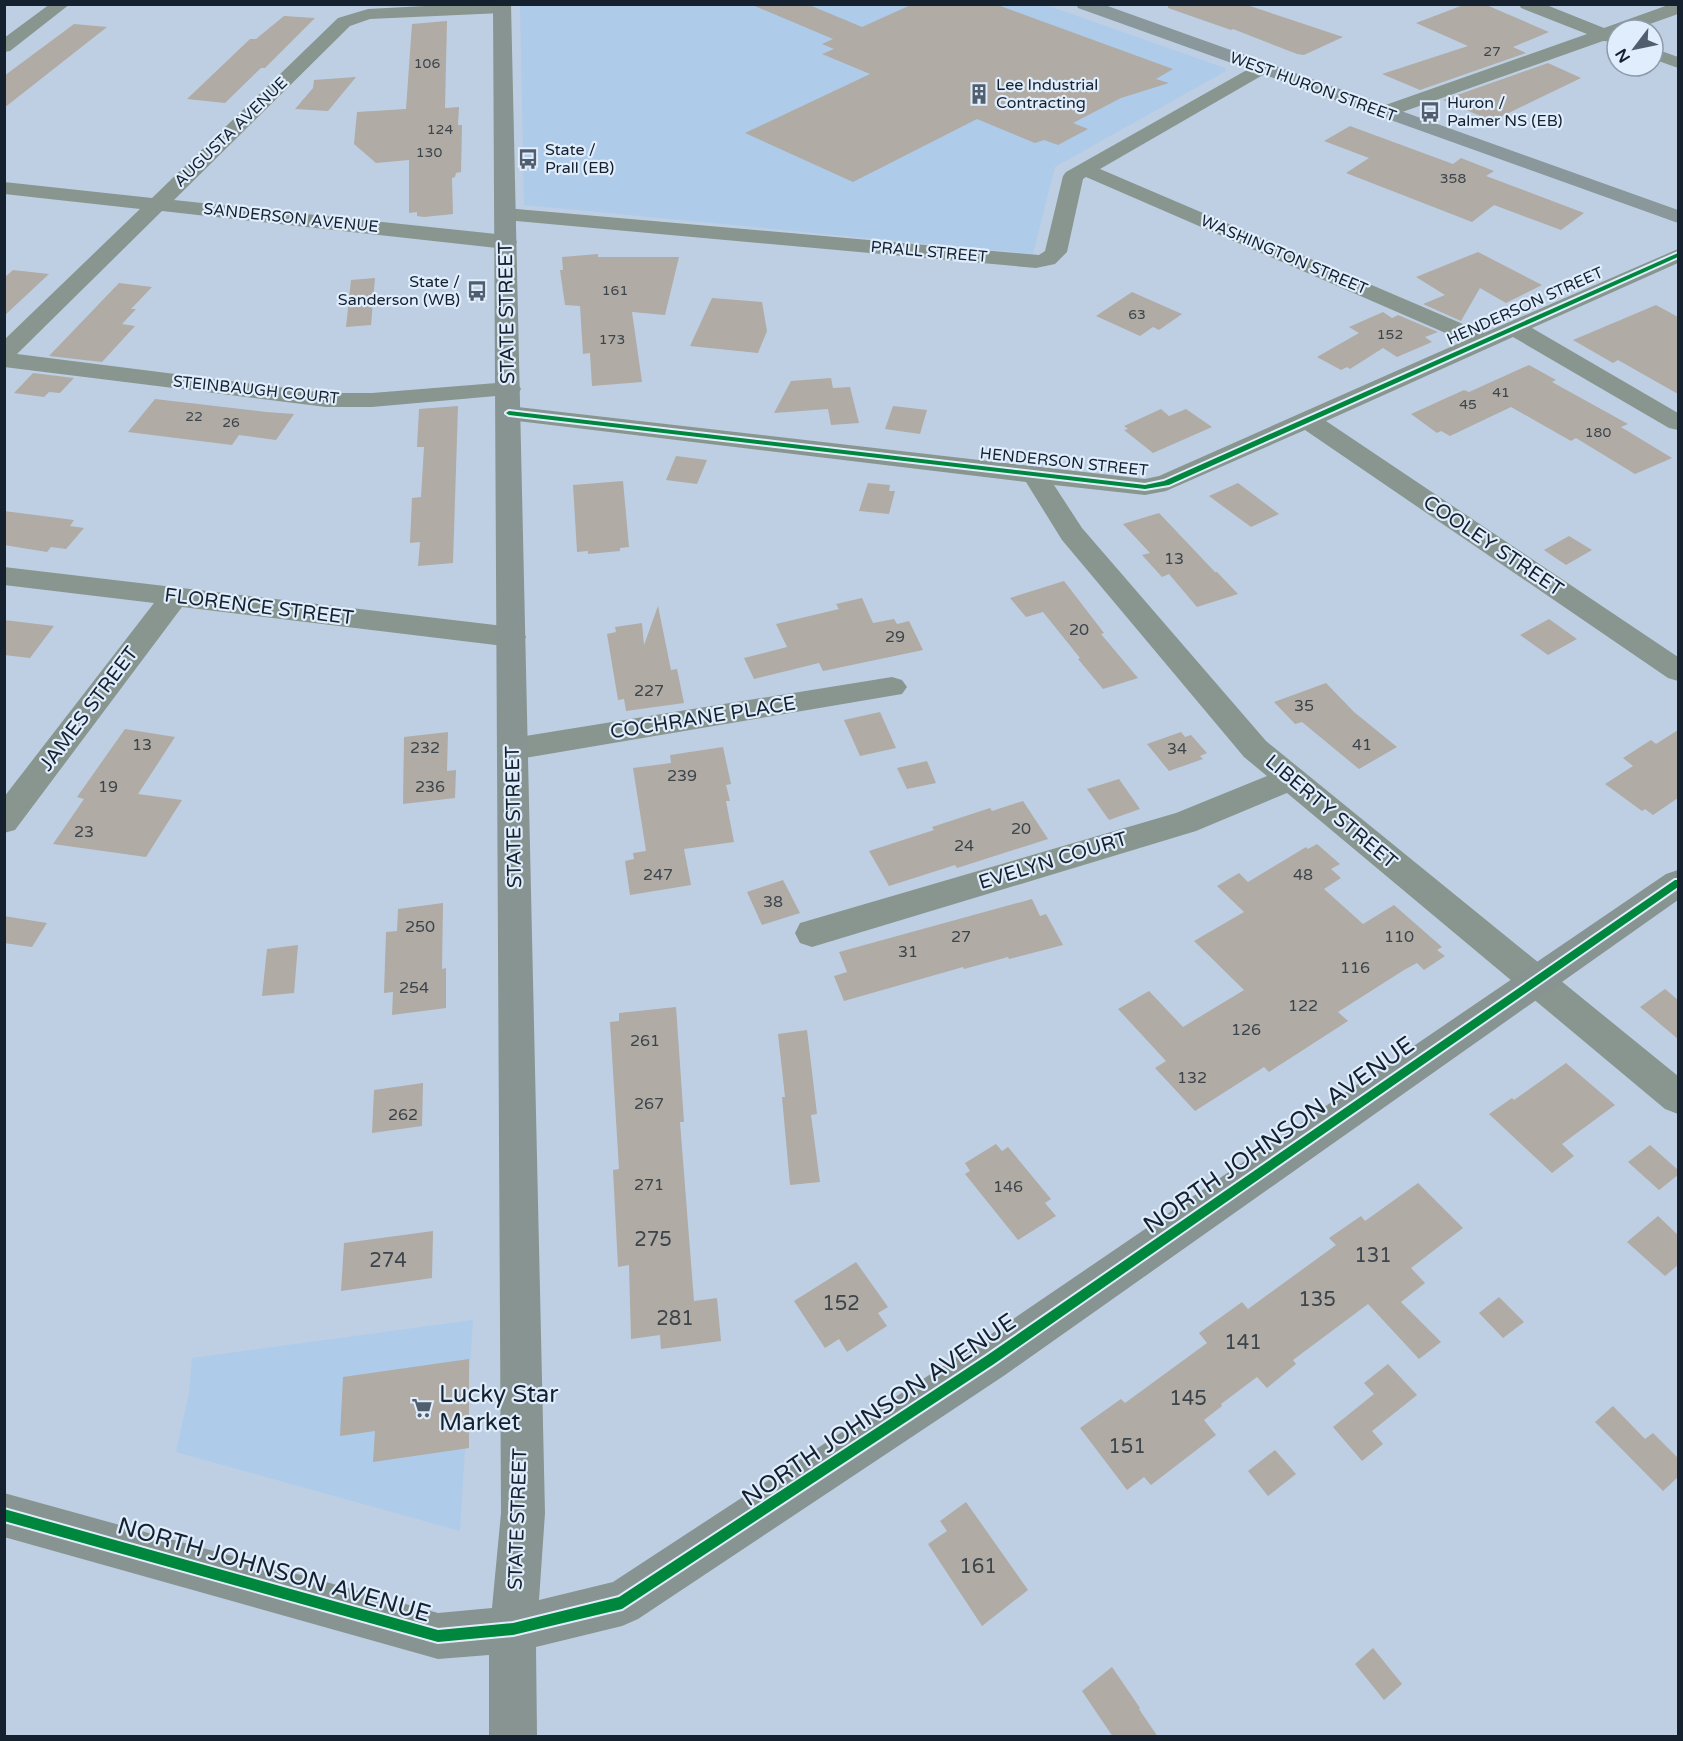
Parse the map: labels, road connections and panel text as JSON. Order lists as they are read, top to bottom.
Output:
{
  "streets": {
    "highway": ["WEST HURON STREET"],
    "main road": ["STATE STREET", "NORTH JOHNSON AVENUE"],
    "street": [
      "AUGUSTA AVENUE",
      "SANDERSON AVENUE",
      "PRALL STREET",
      "WASHINGTON STREET",
      "HENDERSON STREET",
      "STEINBAUGH COURT",
      "COOLEY STREET",
      "FLORENCE STREET",
      "JAMES STREET",
      "COCHRANE PLACE",
      "LIBERTY STREET",
      "EVELYN COURT"
    ]
  },
  "crossings": [
    ["WEST HURON STREET", "PRALL STREET"],
    ["AUGUSTA AVENUE", "SANDERSON AVENUE"],
    ["AUGUSTA AVENUE", "STATE STREET"],
    ["SANDERSON AVENUE", "STATE STREET"],
    ["PRALL STREET", "WASHINGTON STREET"],
    ["PRALL STREET", "STATE STREET"],
    ["WASHINGTON STREET", "HENDERSON STREET"],
    ["HENDERSON STREET", "STATE STREET"],
    ["HENDERSON STREET", "STEINBAUGH COURT"],
    ["HENDERSON STREET", "COOLEY STREET"],
    ["HENDERSON STREET", "LIBERTY STREET"],
    ["STATE STREET", "STEINBAUGH COURT"],
    ["STATE STREET", "FLORENCE STREET"],
    ["STATE STREET", "COCHRANE PLACE"],
    ["STATE STREET", "NORTH JOHNSON AVENUE"],
    ["FLORENCE STREET", "JAMES STREET"],
    ["LIBERTY STREET", "EVELYN COURT"],
    ["LIBERTY STREET", "NORTH JOHNSON AVENUE"]
  ],
  "places": {
    "building": ["Lee Industrial Contracting"],
    "bus stop": ["Huron / Palmer NS (EB)", "State / Prall (EB)", "State / Sanderson (WB)"],
    "supermarket": ["Lucky Star Market"]
  },
  "house_numbers": [
    "27",
    "106",
    "124",
    "130",
    "358",
    "161",
    "63",
    "152",
    "173",
    "41",
    "45",
    "22",
    "26",
    "180",
    "13",
    "20",
    "29",
    "227",
    "35",
    "13",
    "41",
    "232",
    "34",
    "239",
    "19",
    "236",
    "20",
    "23",
    "24",
    "247",
    "48",
    "38",
    "250",
    "27",
    "110",
    "31",
    "116",
    "254",
    "122",
    "126",
    "261",
    "132",
    "267",
    "262",
    "271",
    "146",
    "275",
    "131",
    "274",
    "135",
    "152",
    "281",
    "141",
    "145",
    "151",
    "161"
  ],
  "north": "bottom left"
}
